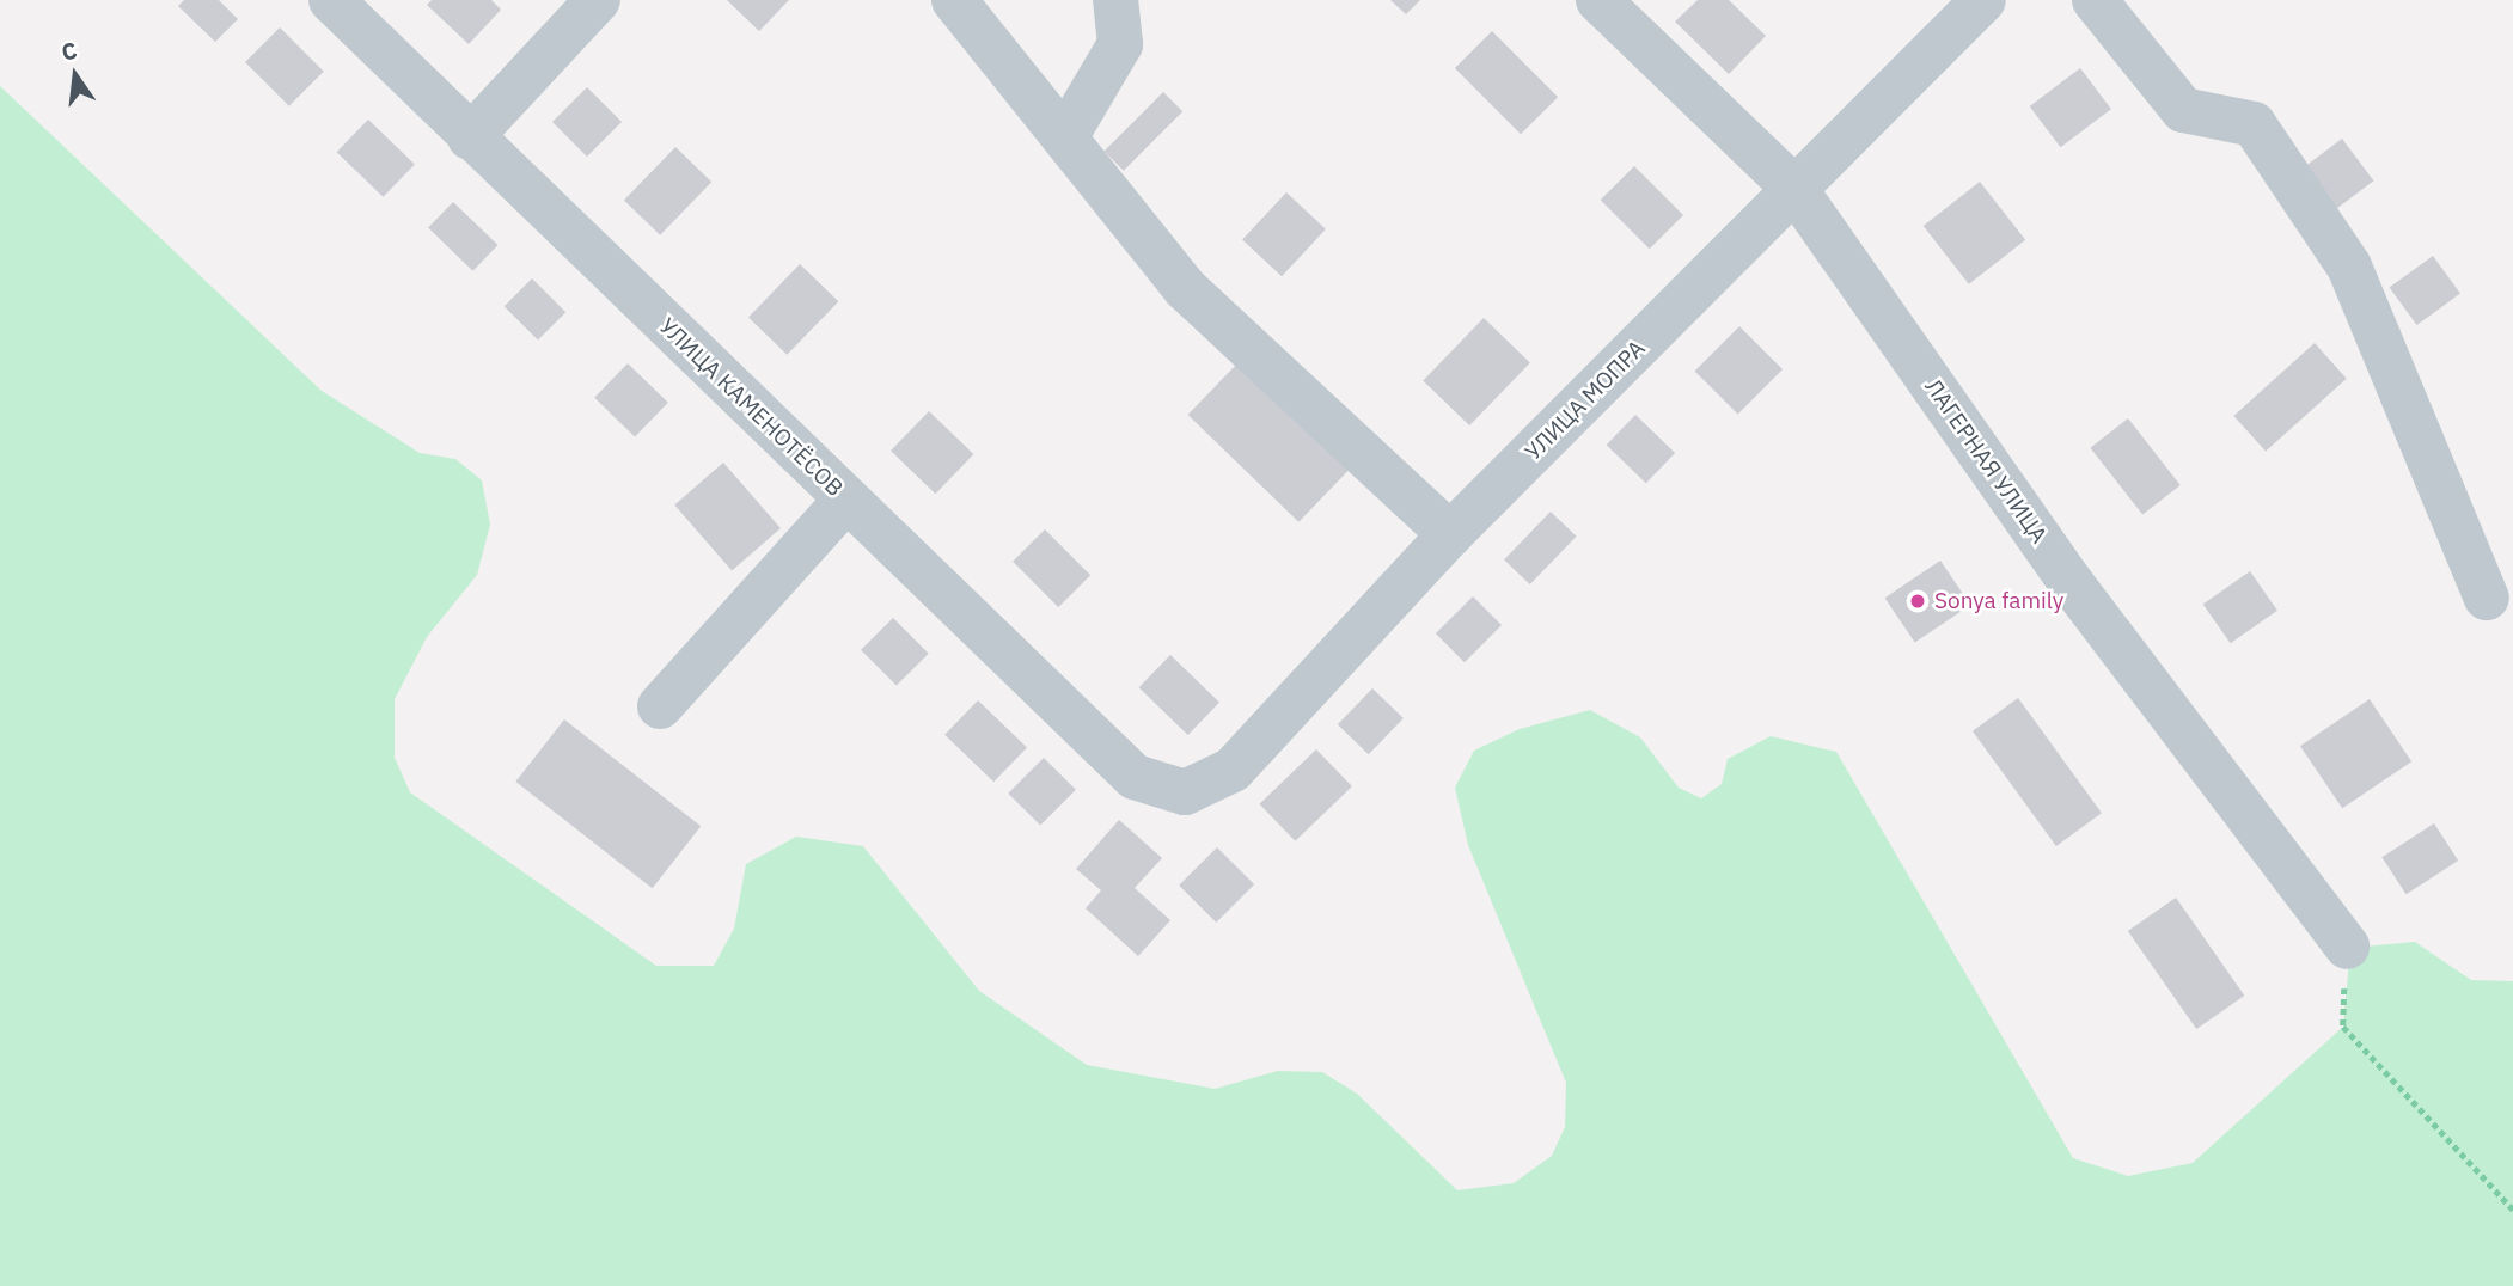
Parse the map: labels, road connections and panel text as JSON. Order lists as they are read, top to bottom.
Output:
{
  "streets": {
    "street": ["УЛИЦА МОПРА", "УЛИЦА КАМЕНОТЁСОВ", "ЛАГЕРНАЯ УЛИЦА"]
  },
  "crossings": [
    ["УЛИЦА МОПРА", "УЛИЦА КАМЕНОТЁСОВ"],
    ["УЛИЦА МОПРА", "ЛАГЕРНАЯ УЛИЦА"]
  ],
  "places": ["Sonya family"],
  "north": "top"
}
